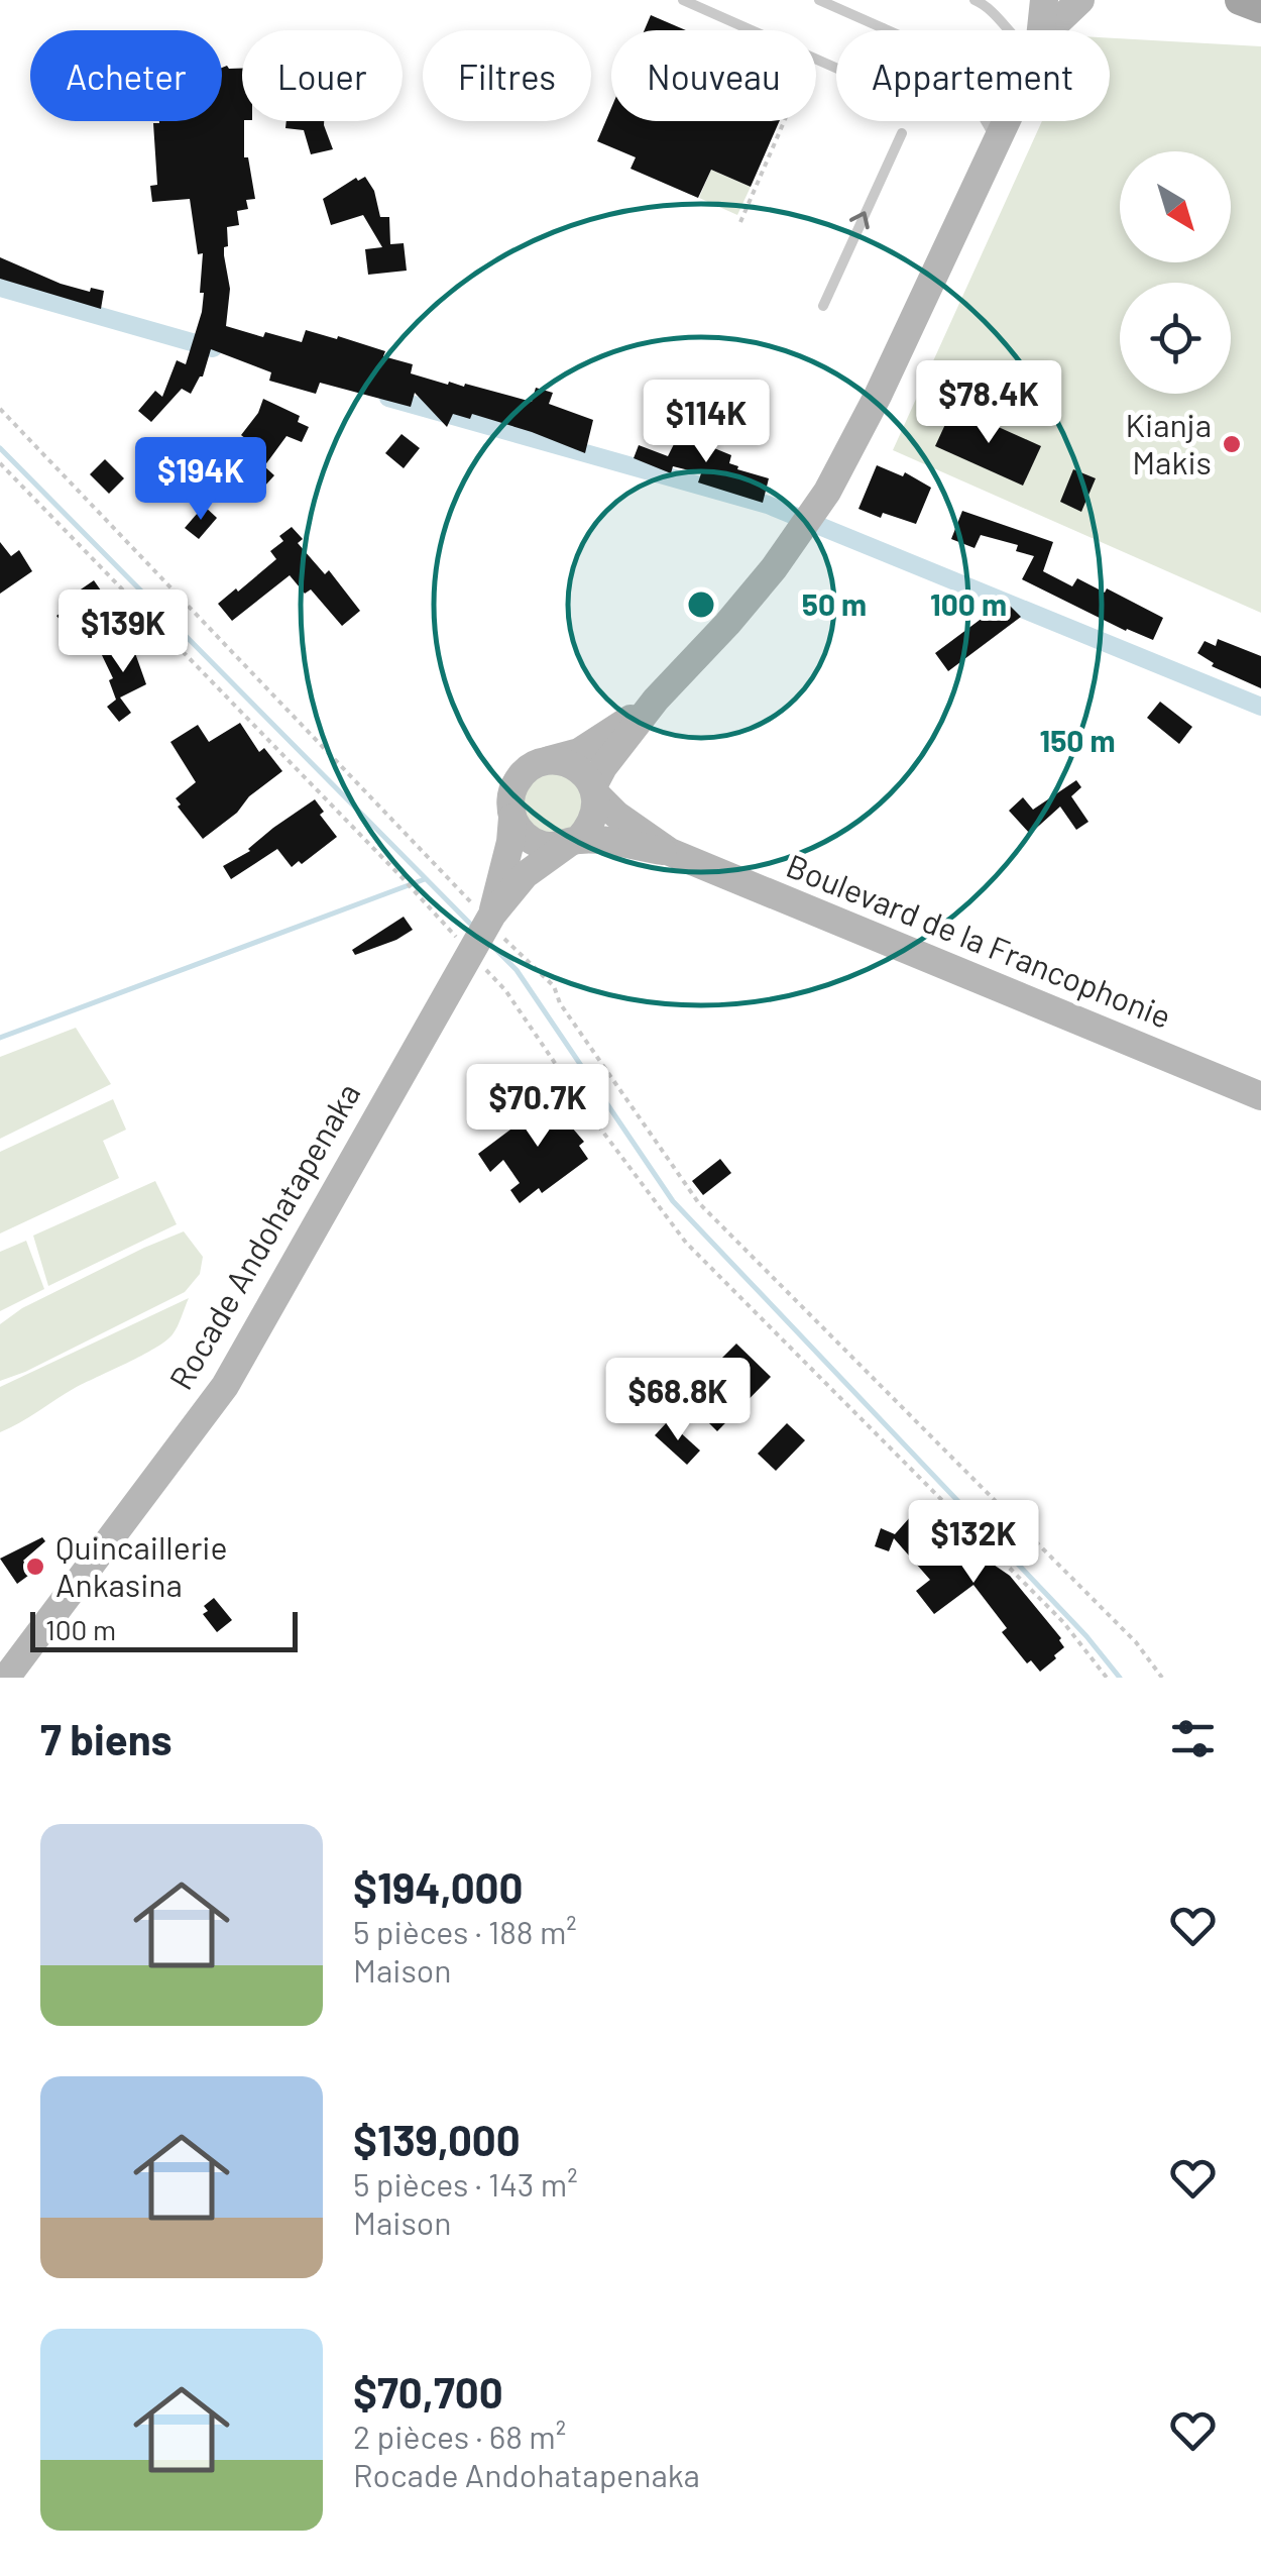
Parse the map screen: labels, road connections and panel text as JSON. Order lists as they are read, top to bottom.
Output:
{
  "streets": {
    "main road": ["Boulevard de la Francophonie", "Rocade Andohatapenaka"]
  },
  "places": ["Kianja Makis", "Quincaillerie Ankasina"],
  "scale_bar": "100 m",
  "north": "bottom right",
  "page": {
    "chip": [
      "Acheter",
      "Louer",
      "Filtres",
      "Nouveau",
      "Appartement"
    ],
    "price": [
      "$78.4K",
      "$114K",
      "$194K",
      "$139K",
      "$70.7K",
      "$68.8K",
      "$132K"
    ],
    "scale": "100 m",
    "heading": "7 biens",
    "list": [
      {
        "name": "$194,000",
        "note": "5 pièces · 188 m² · Maison"
      },
      {
        "name": "$139,000",
        "note": "5 pièces · 143 m² · Maison"
      },
      {
        "name": "$70,700",
        "note": "2 pièces · 68 m² · Rocade Andohatapenaka"
      }
    ]
  },
  "rings": ["50 m", "100 m", "150 m"]
}
